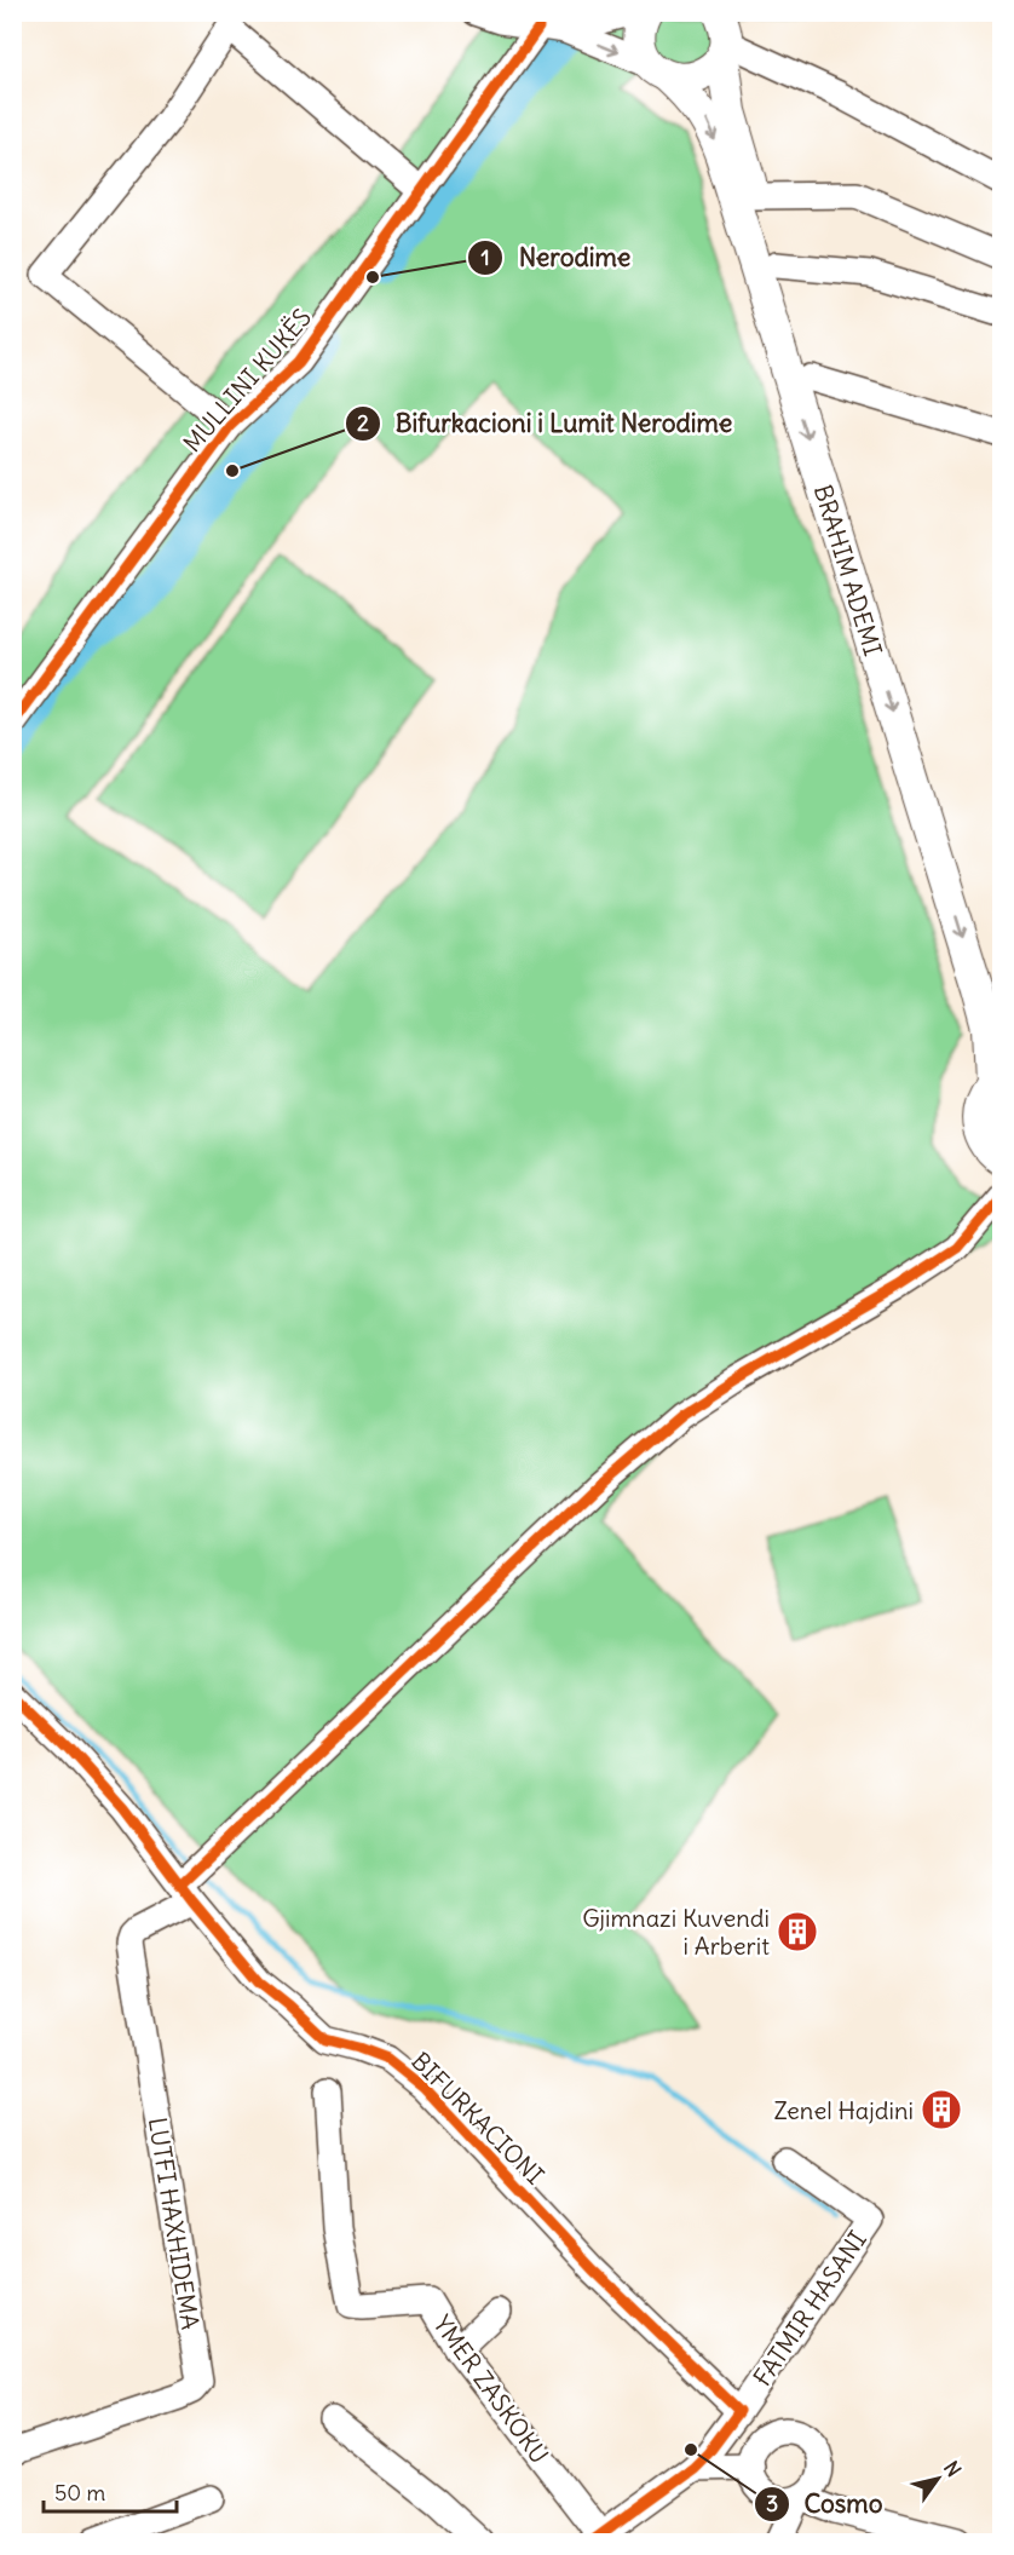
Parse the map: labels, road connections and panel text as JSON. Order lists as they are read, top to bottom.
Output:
{
  "streets": {
    "main road": ["BRAHIM ADEMI"],
    "street": [
      "MULLINI KUKËS",
      "BIFURKACIONI",
      "LUTFI HAXHIDEMA",
      "FATMIR HASANI",
      "YMER ZASKOKU"
    ]
  },
  "crossings": [
    ["BIFURKACIONI", "LUTFI HAXHIDEMA"],
    ["BIFURKACIONI", "FATMIR HASANI"]
  ],
  "places": {
    "other": ["Nerodime", "Bifurkacioni i Lumit Nerodime", "Cosmo"],
    "building": ["Gjimnazi Kuvendi i Arberit", "Zenel Hajdini"]
  },
  "scale_bar": "50 m",
  "north": "top right"
}
